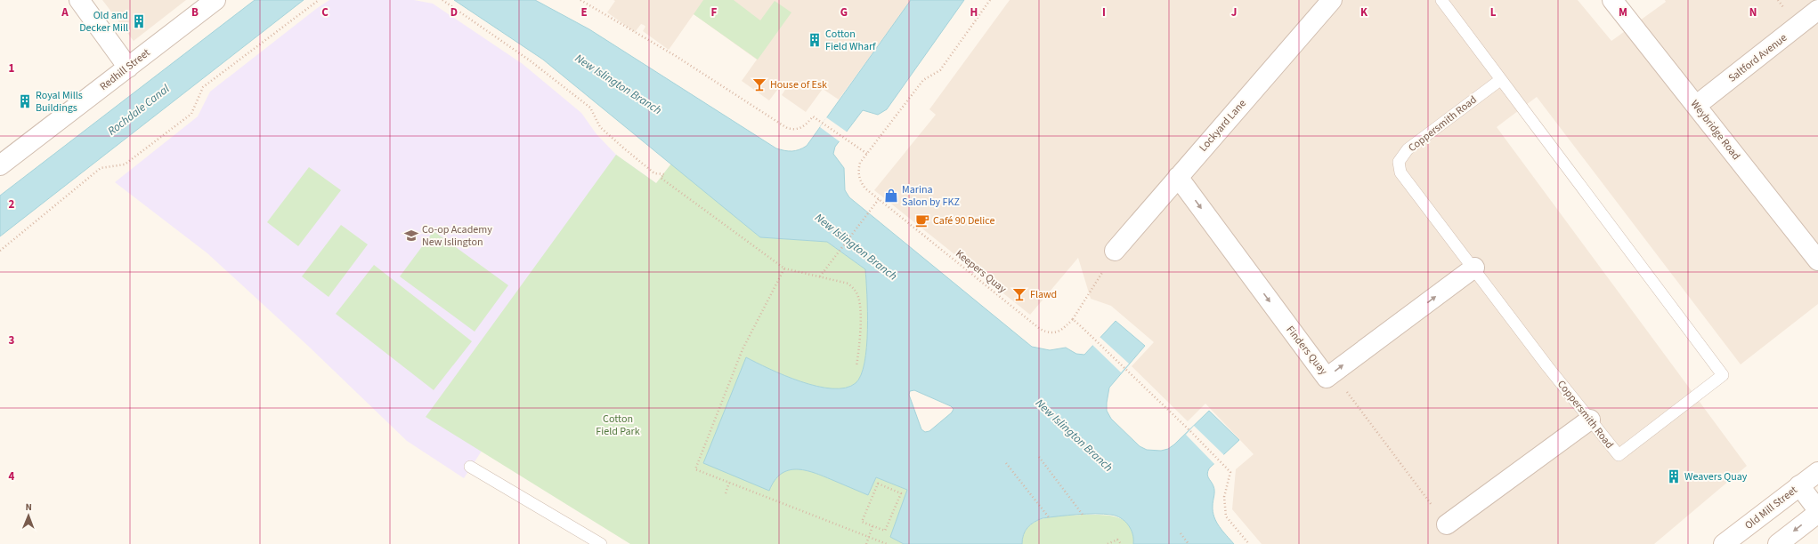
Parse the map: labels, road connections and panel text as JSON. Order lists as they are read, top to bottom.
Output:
{
  "streets": {
    "street": [
      "Saltford Avenue",
      "Redhill Street",
      "Lockyard Lane",
      "Weybridge Road",
      "Finders Quay",
      "Old Mill Street"
    ],
    "lane": ["Coppersmith Road"],
    "path": ["Keepers Quay"]
  },
  "crossings": [
    ["Saltford Avenue", "Weybridge Road"],
    ["Coppersmith Road", "Finders Quay"],
    ["Lockyard Lane", "Finders Quay"]
  ],
  "water": ["New Islington Branch", "Rochdale Canal"],
  "parks": ["Cotton Field Park"],
  "places": {
    "building": [
      "Old and Decker Mill",
      "Cotton Field Wharf",
      "Royal Mills Buildings",
      "Weavers Quay"
    ],
    "bar": ["House of Esk", "Flawd"],
    "shop": ["Marina Salon by FKZ"],
    "cafe": ["Café 90 Delice"],
    "school or university": ["Co-op Academy New Islington"]
  },
  "north": "top",
  "grid": {
    "columns": [
      "A",
      "B",
      "C",
      "D",
      "E",
      "F",
      "G",
      "H",
      "I",
      "J",
      "K",
      "L",
      "M",
      "N"
    ],
    "rows": [
      "1",
      "2",
      "3",
      "4"
    ]
  }
}
